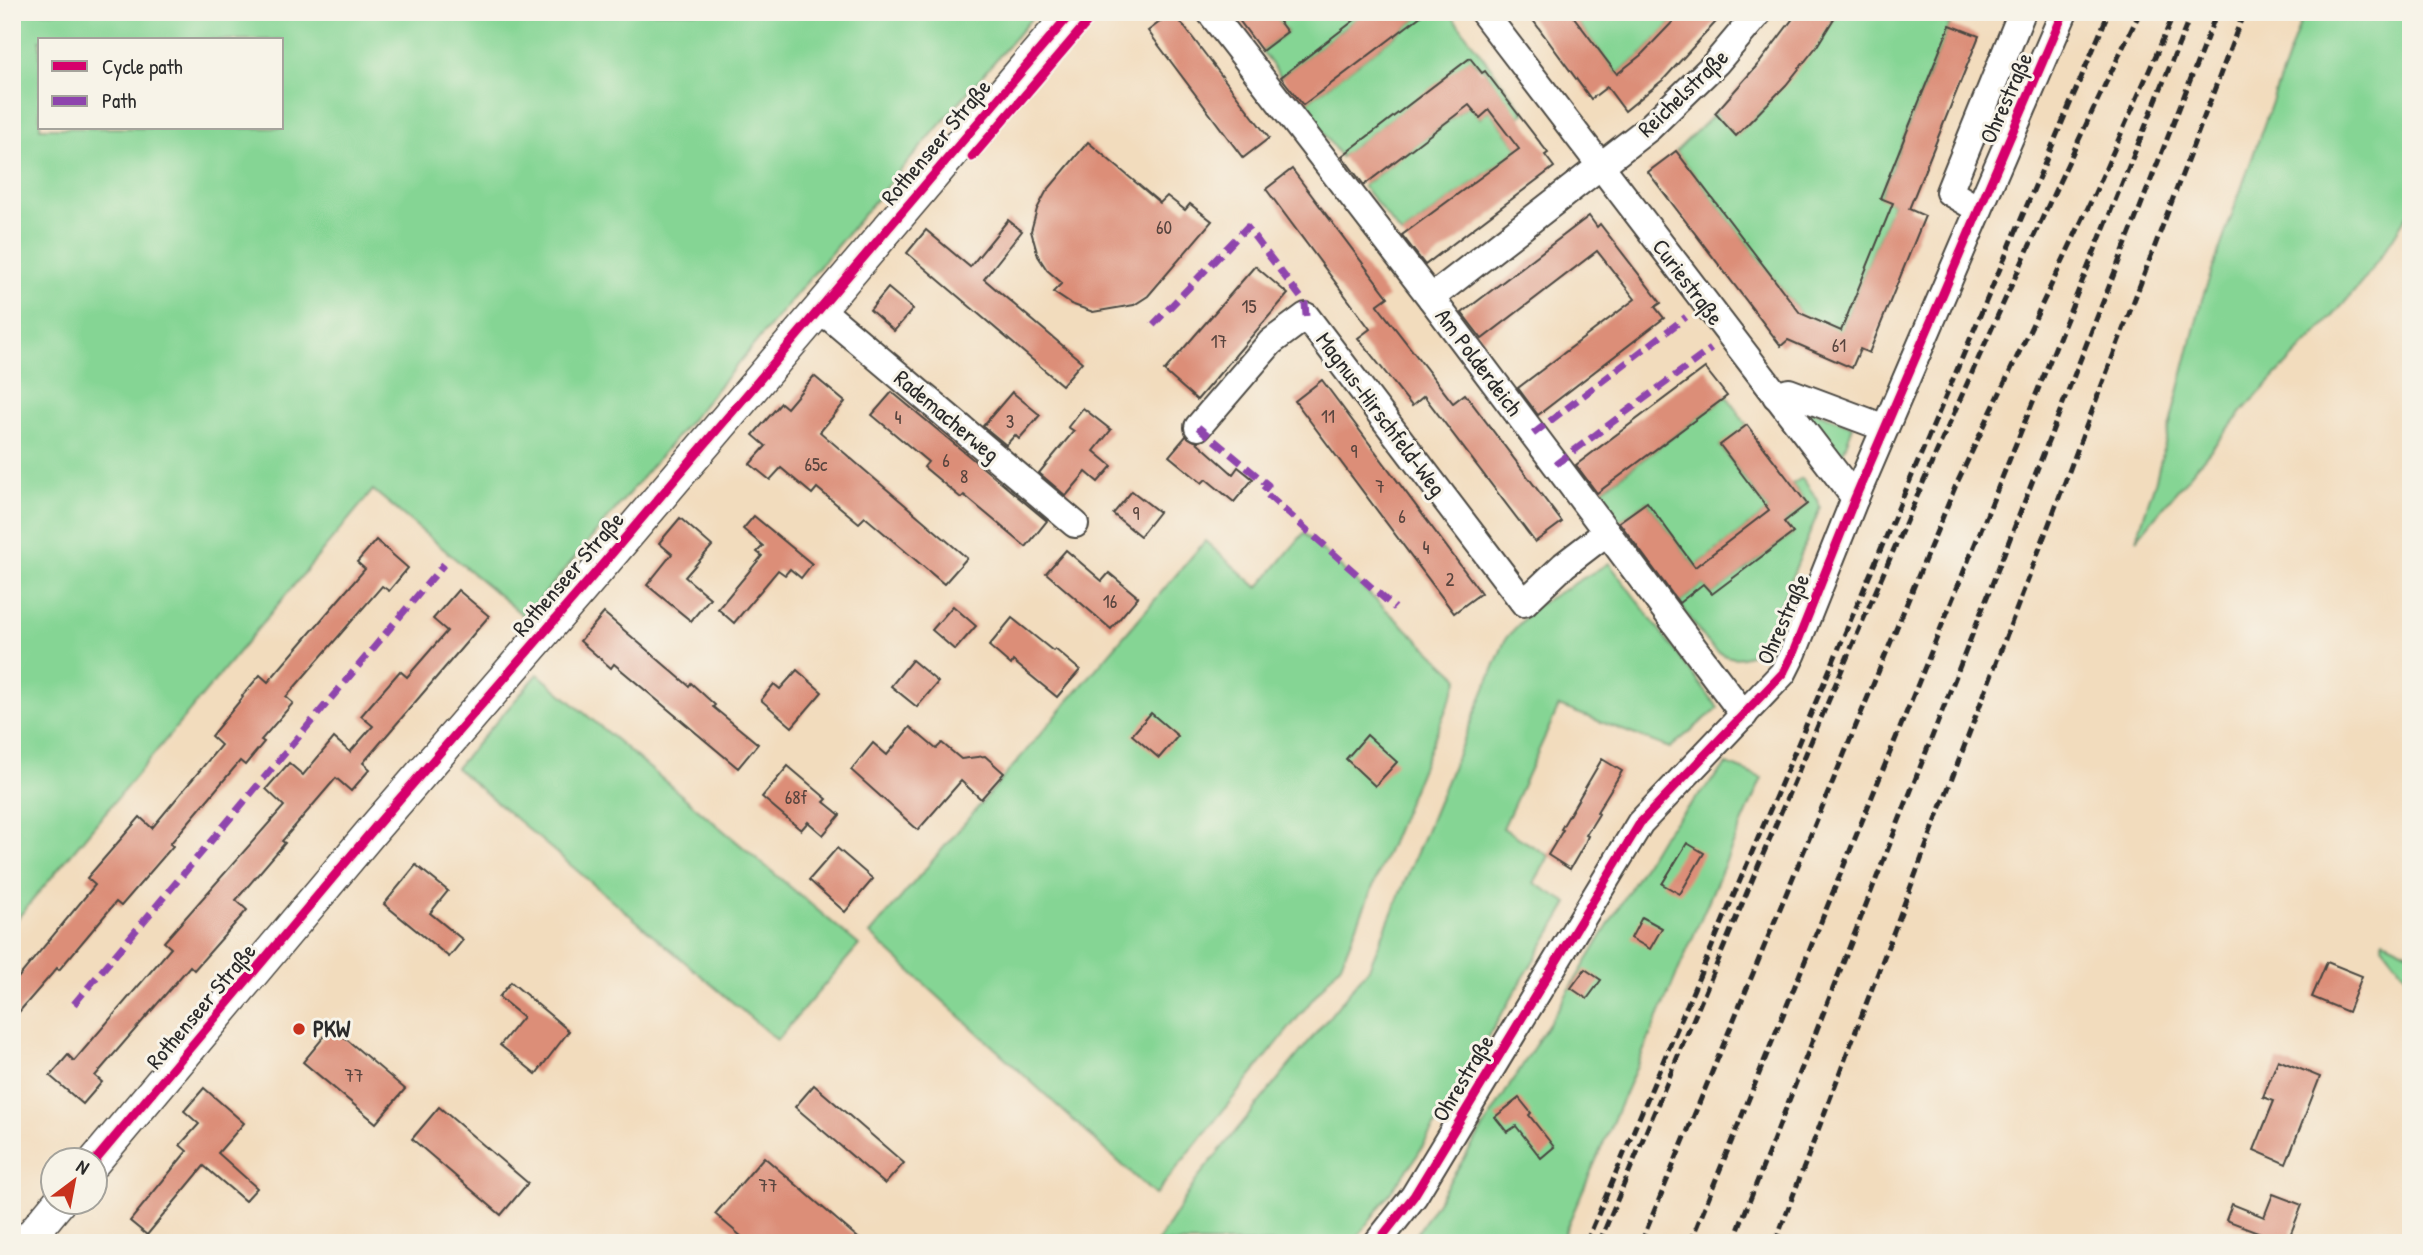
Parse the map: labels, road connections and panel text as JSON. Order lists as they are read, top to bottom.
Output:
{
  "streets": {
    "street": [
      "Reichelstraße",
      "Ohrestraße",
      "Rothenseer Straße",
      "Curiestraße",
      "Am Polderdeich",
      "Magnus-Hirschfeld-Weg",
      "Rademacherweg"
    ]
  },
  "crossings": [
    ["Reichelstraße", "Curiestraße"],
    ["Ohrestraße", "Curiestraße"],
    ["Ohrestraße", "Am Polderdeich"],
    ["Rothenseer Straße", "Rademacherweg"],
    ["Am Polderdeich", "Magnus-Hirschfeld-Weg"]
  ],
  "places": ["PKW"],
  "house_numbers": [
    "60",
    "15",
    "17",
    "61",
    "11",
    "4",
    "3",
    "9",
    "6",
    "65c",
    "8",
    "7",
    "9",
    "6",
    "4",
    "2",
    "16",
    "68f",
    "77",
    "77"
  ],
  "legend": ["Cycle path", "Path"],
  "north": "top right"
}
